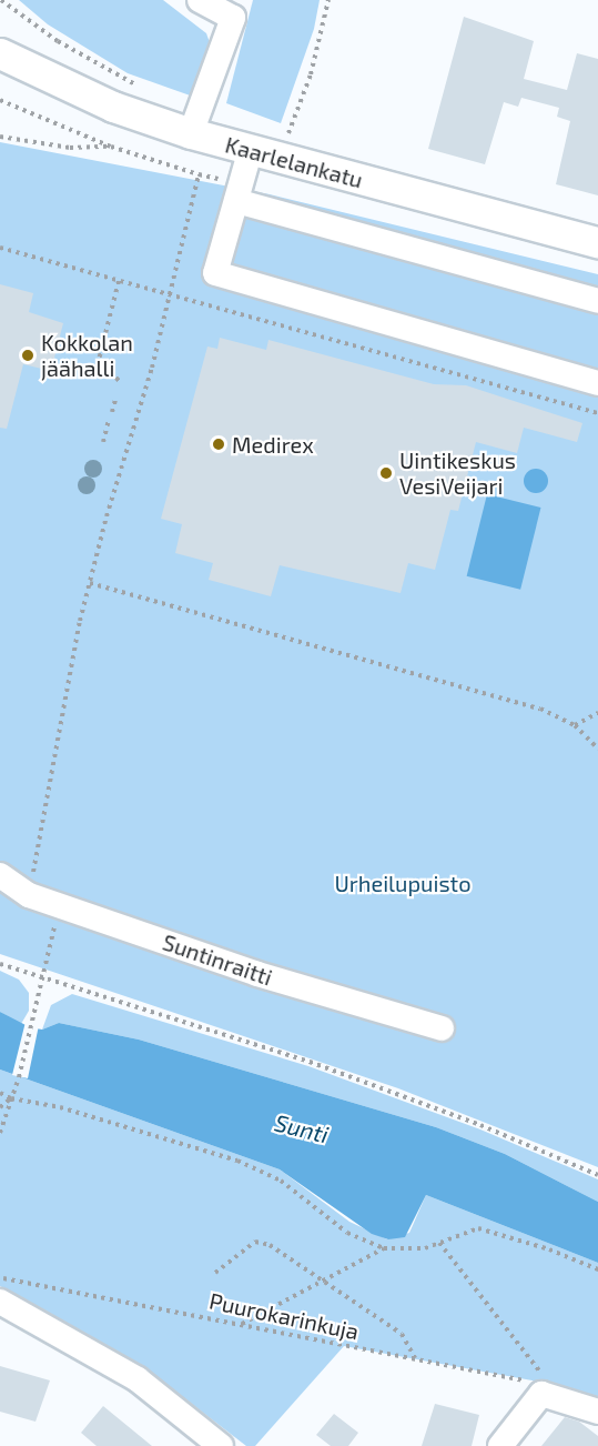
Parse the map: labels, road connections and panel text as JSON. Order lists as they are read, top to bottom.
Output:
{
  "streets": {
    "main road": ["Kaarlelankatu"],
    "street": ["Suntinraitti"],
    "path": ["Puurokarinkuja"]
  },
  "water": ["Sunti"],
  "parks": ["Urheilupuisto"],
  "places": ["Kokkolan jäähalli", "Medirex", "Uintikeskus VesiVeijari"]
}
